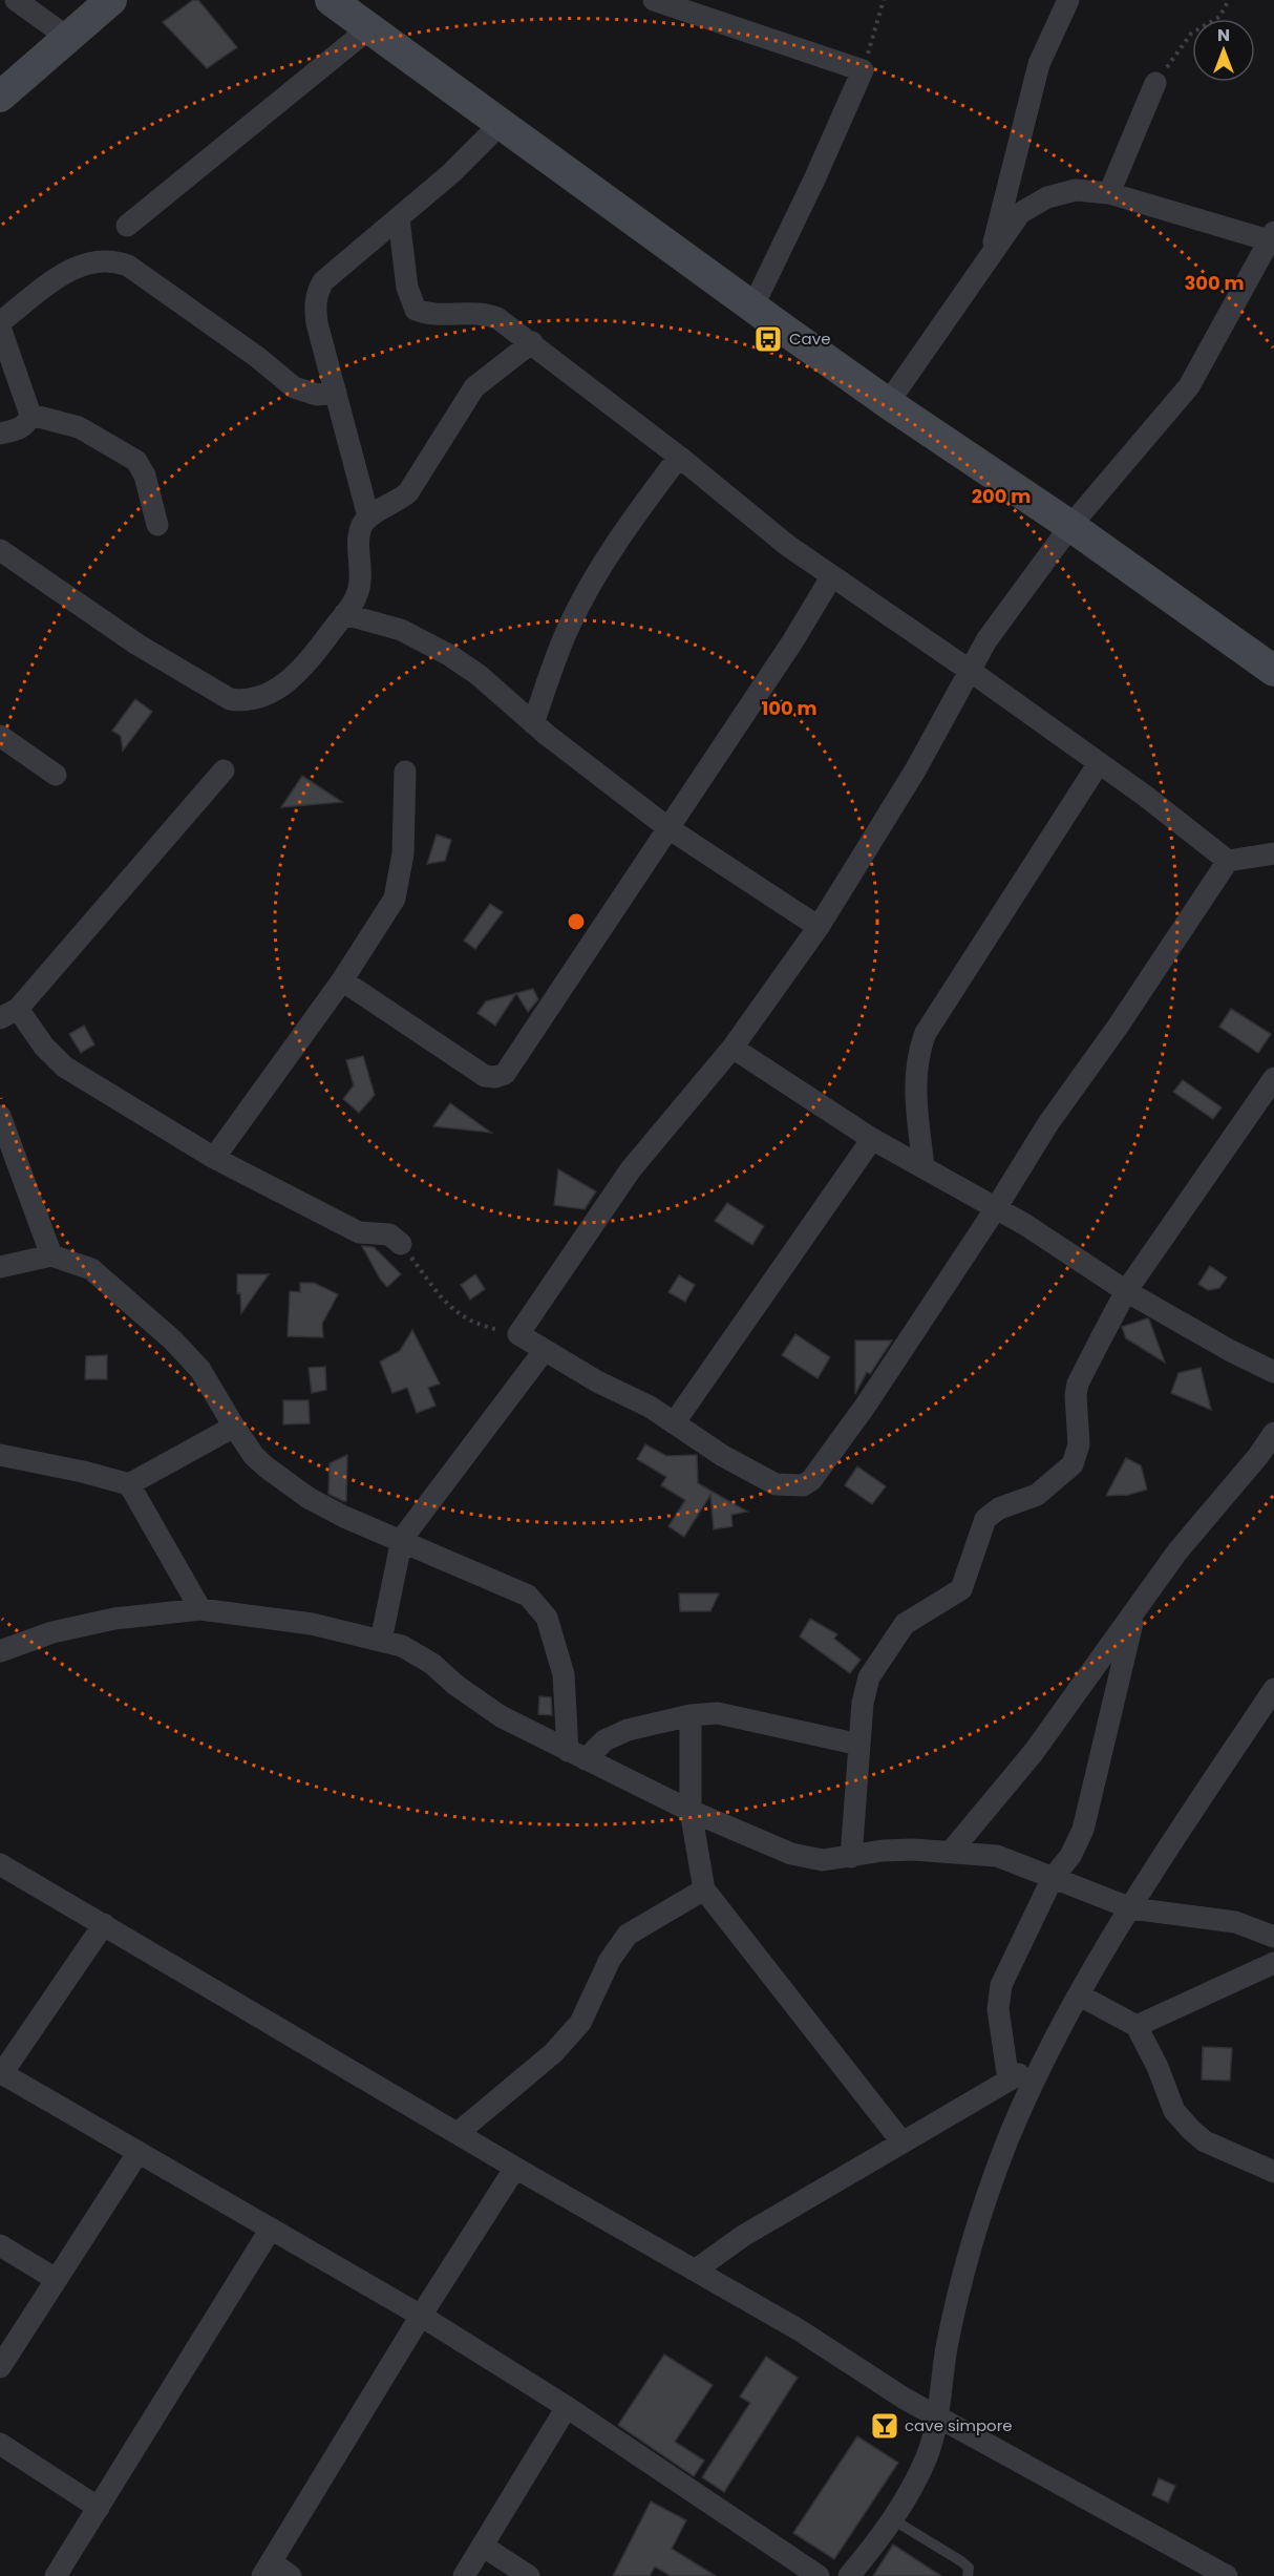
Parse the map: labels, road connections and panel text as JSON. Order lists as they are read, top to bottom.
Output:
{
  "places": {
    "bus stop": ["Cave"],
    "bar": ["cave simpore"]
  },
  "north": "top",
  "rings": ["300 m", "200 m", "100 m"]
}
